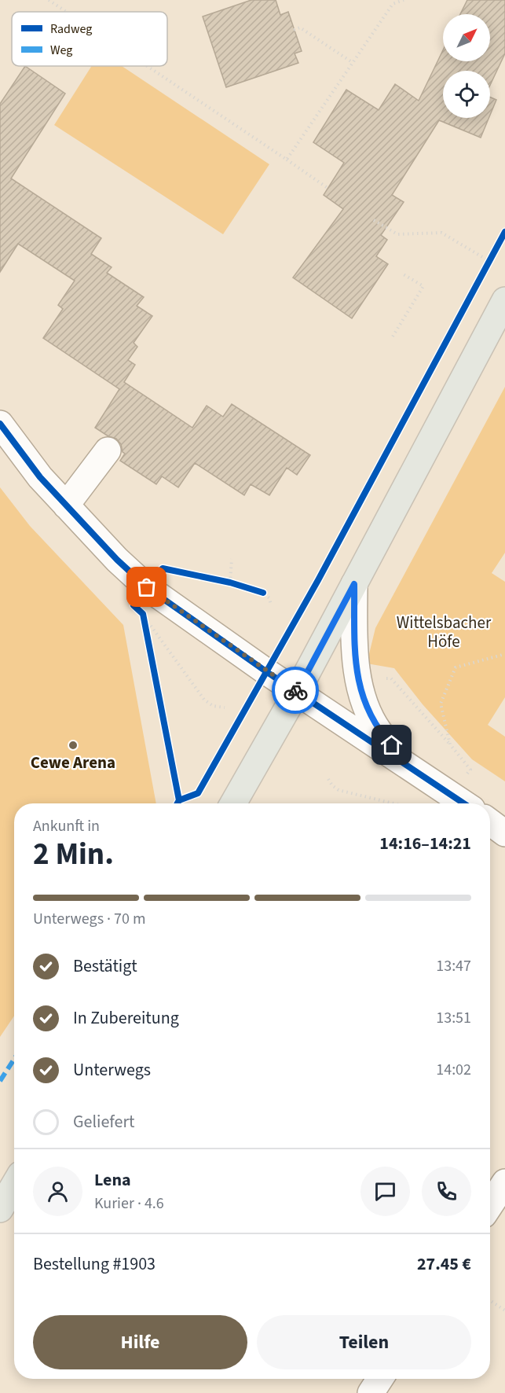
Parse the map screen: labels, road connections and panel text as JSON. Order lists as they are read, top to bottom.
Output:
{
  "parks": ["Wittelsbacher Höfe"],
  "places": ["Cewe Arena"],
  "legend": ["Radweg", "Weg"],
  "north": "top right",
  "page": {
    "heading": ["2 Min.", "Ankunft in", "14:16–14:21"],
    "panel": [
      "Lena",
      "Kurier · 4.6",
      "Bestellung #1903",
      "27.45 €"
    ],
    "bar": "Unterwegs · 70 m",
    "list": [
      ["Bestätigt", "13:47"],
      ["In Zubereitung", "13:51"],
      ["Unterwegs", "14:02"],
      "Geliefert"
    ],
    "buttons": ["Hilfe", "Teilen"]
  }
}
